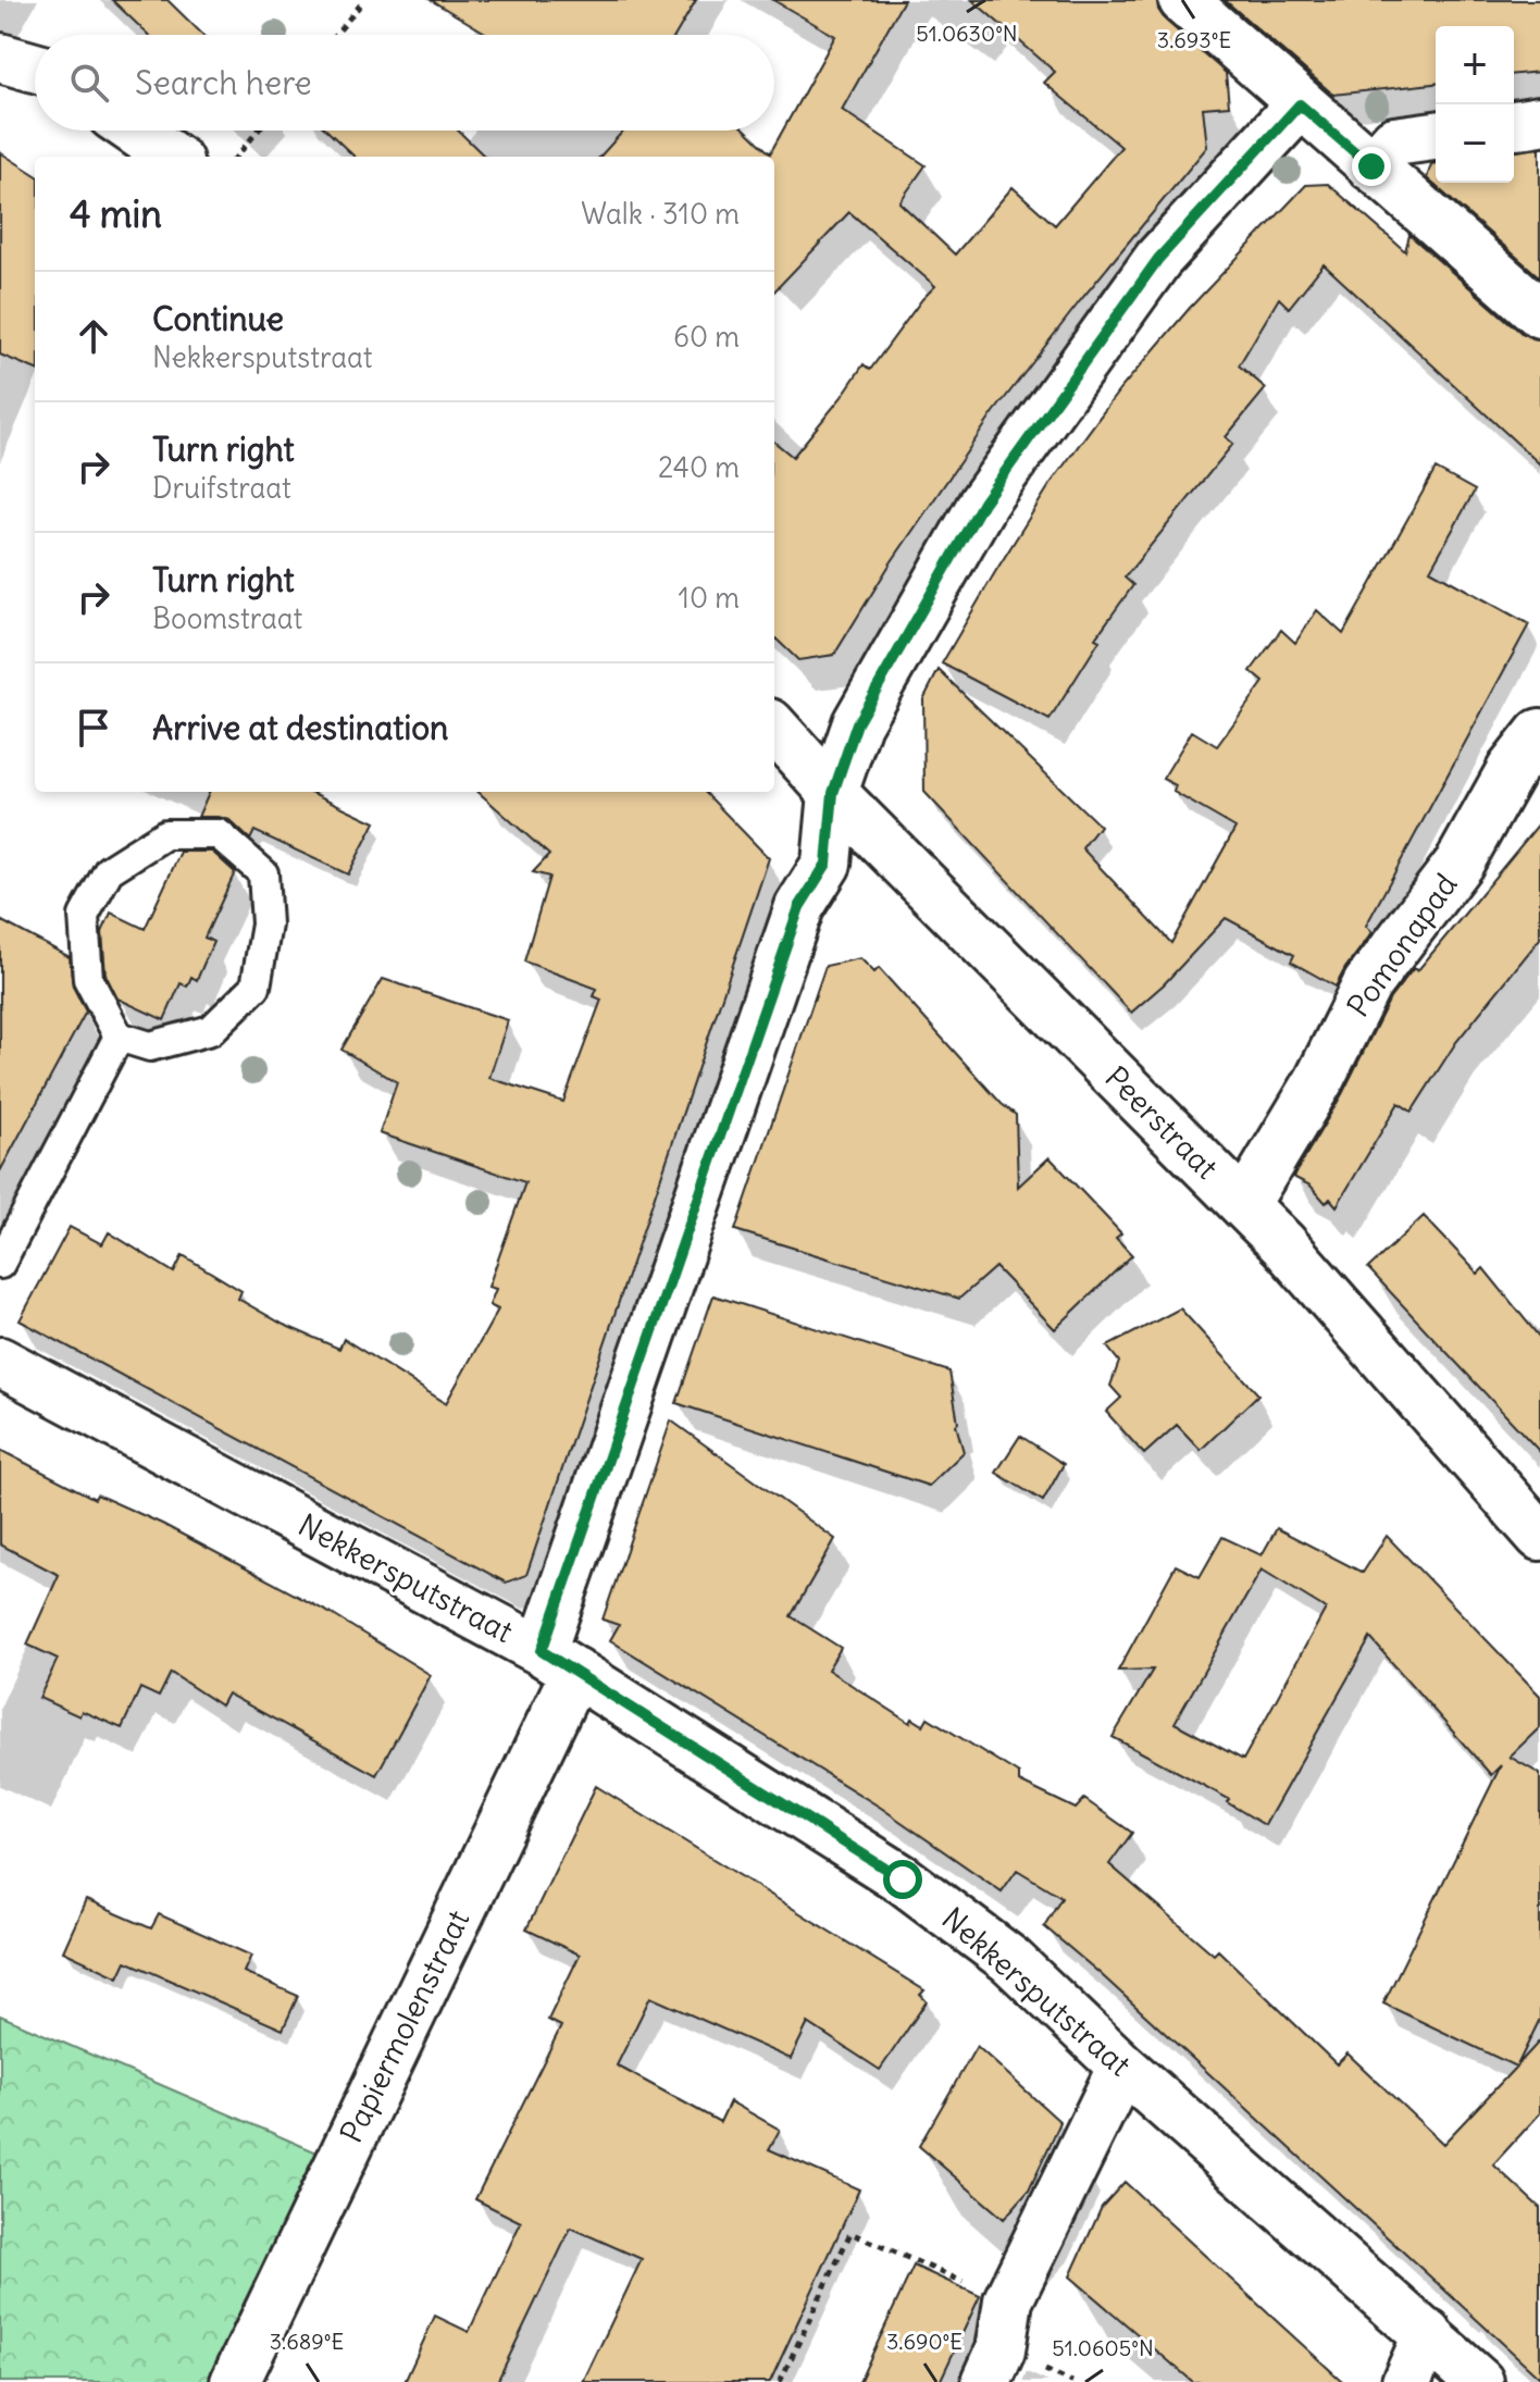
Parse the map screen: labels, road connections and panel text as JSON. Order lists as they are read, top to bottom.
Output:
{
  "streets": {
    "street": [
      "Pomonapad",
      "Peerstraat",
      "Nekkersputstraat",
      "Papiermolenstraat"
    ]
  },
  "crossings": [
    ["Pomonapad", "Peerstraat"],
    ["Peerstraat", "Papiermolenstraat"],
    ["Nekkersputstraat", "Papiermolenstraat"]
  ],
  "page": {
    "map_buttons": ["+", "−"],
    "search": "Search here",
    "heading": ["4 min", "Walk · 310 m"],
    "list": [
      ["Continue", "Nekkersputstraat", "60 m"],
      ["Turn right", "Druifstraat", "240 m"],
      ["Turn right", "Boomstraat", "10 m"],
      "Arrive at destination"
    ]
  },
  "coordinates": [
    "51.0630°N",
    "3.693°E",
    "3.689°E",
    "3.690°E",
    "51.0605°N"
  ]
}
